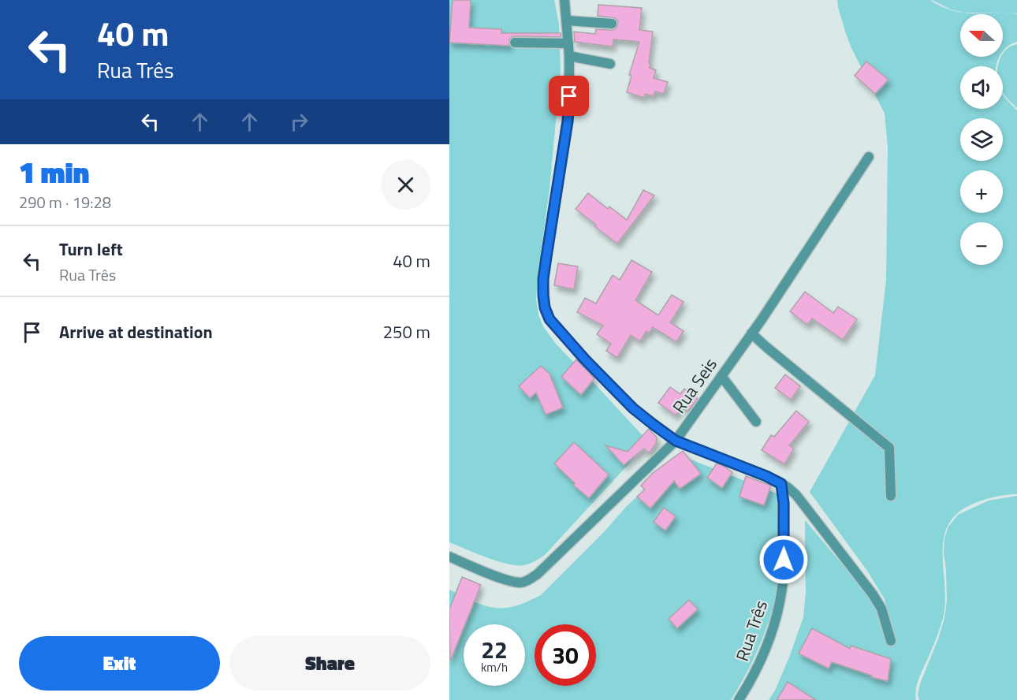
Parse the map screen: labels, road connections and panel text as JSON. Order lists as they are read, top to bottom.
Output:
{
  "streets": {
    "street": ["Rua Seis", "Rua Três"]
  },
  "north": "left",
  "page": {
    "turn": ["40 m", "Rua Três"],
    "map_buttons": ["+", "−"],
    "heading": ["1 min", "290 m · 19:28"],
    "list": [
      {
        "name": "Turn left",
        "note": "Rua Três",
        "value": "40 m"
      },
      {
        "name": "Arrive at destination",
        "value": "250 m"
      }
    ],
    "speed": "22 km/h",
    "limit": "30",
    "buttons": ["Exit", "Share"]
  }
}
